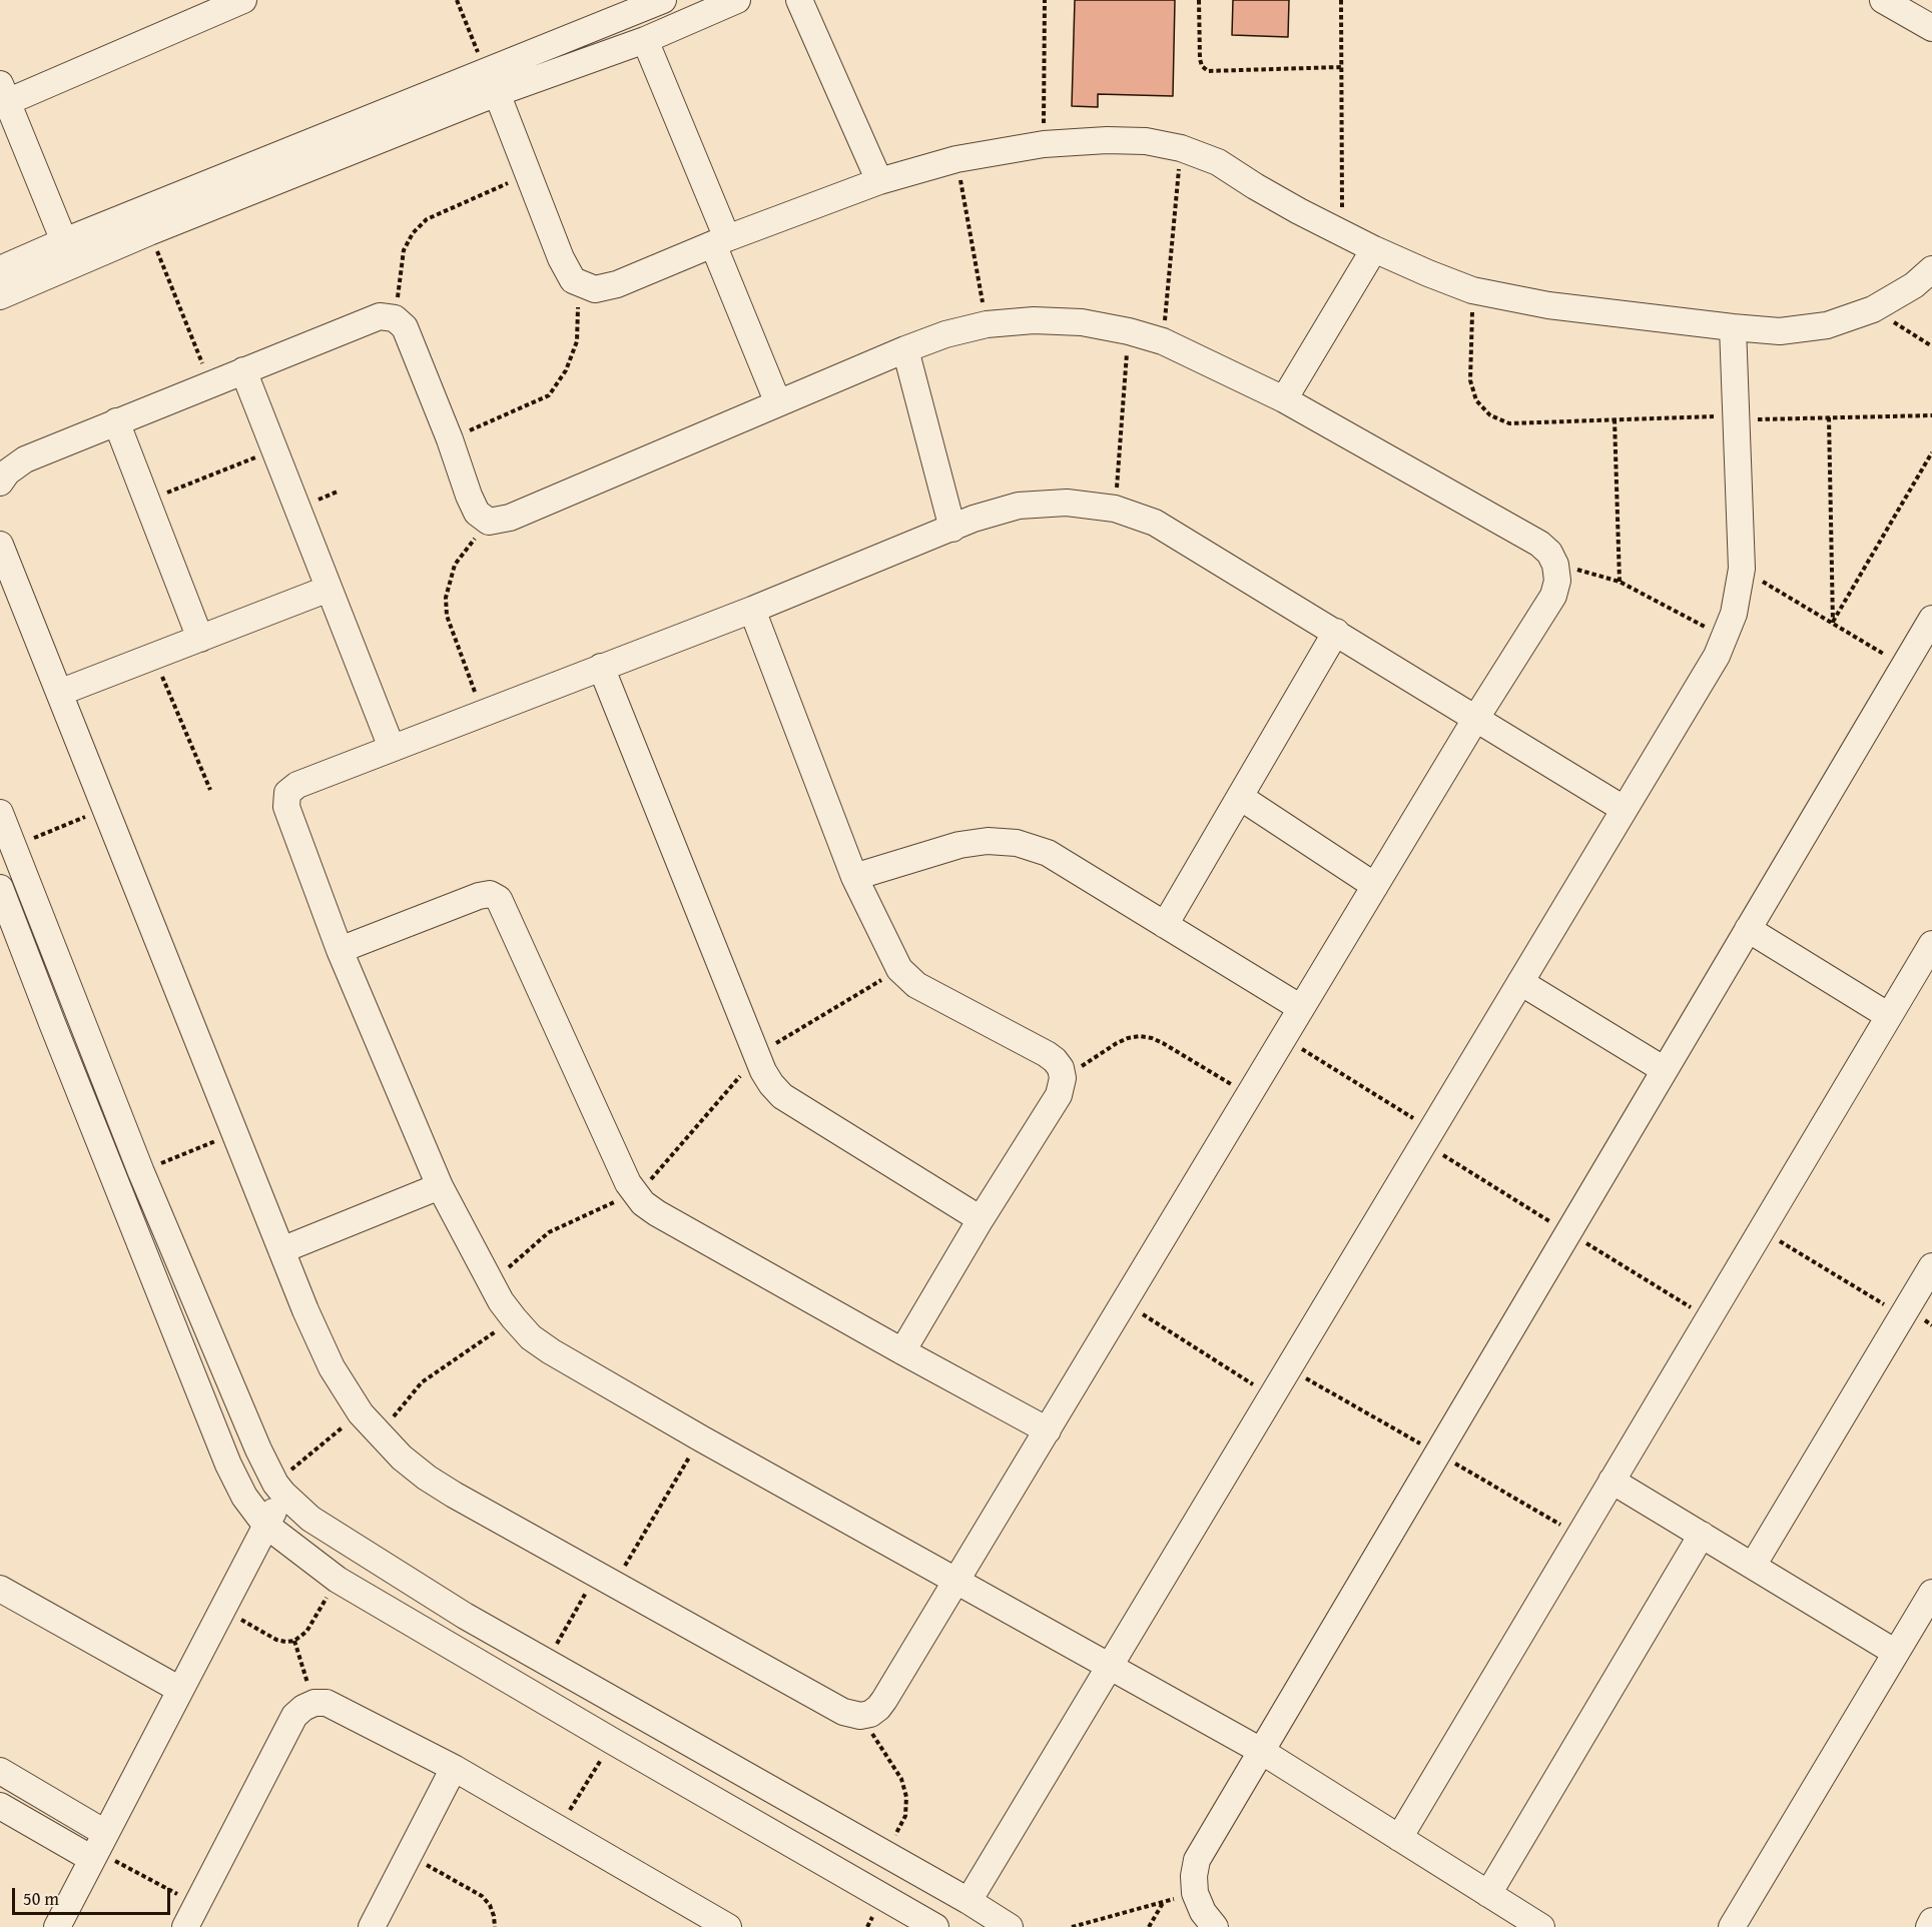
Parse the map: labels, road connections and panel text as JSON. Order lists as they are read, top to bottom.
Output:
{
  "scale_bar": "50 m"
}
